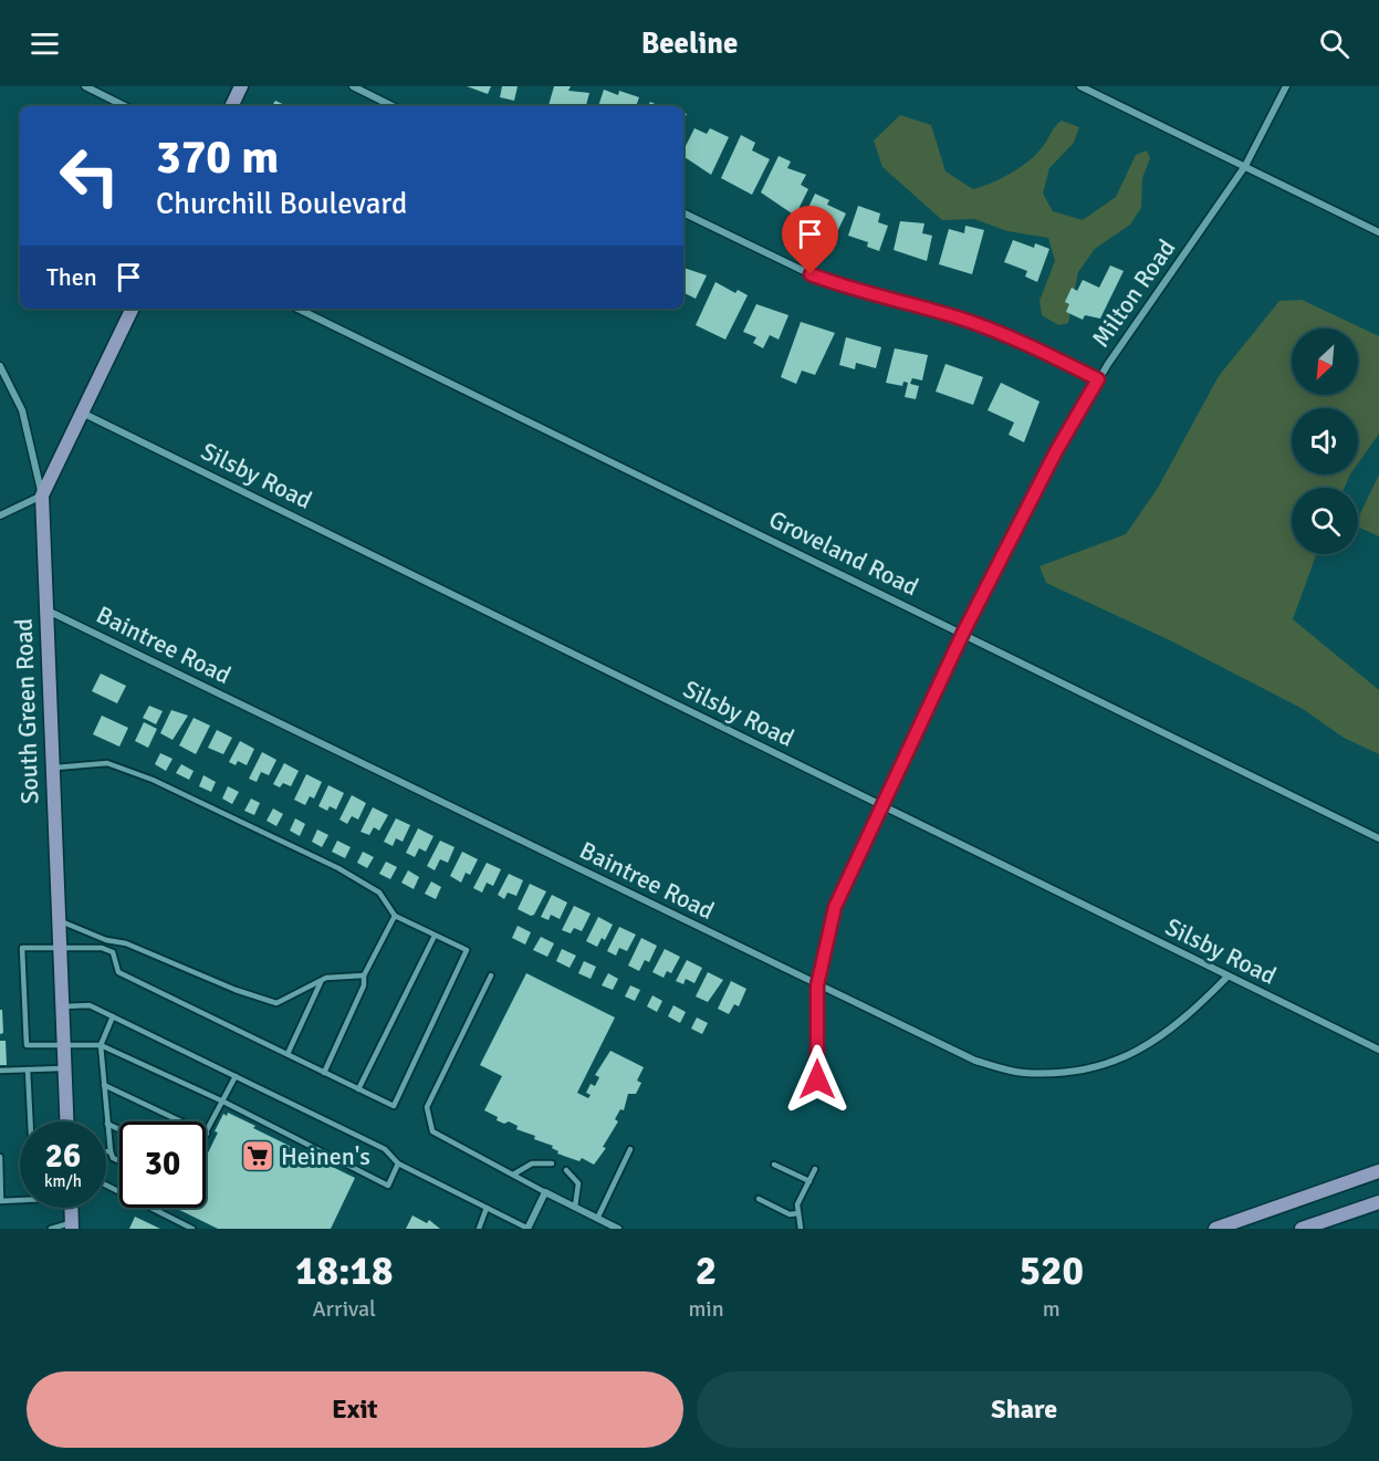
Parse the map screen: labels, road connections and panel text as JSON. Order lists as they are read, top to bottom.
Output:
{
  "streets": {
    "main road": ["South Green Road"],
    "street": [
      "Milton Road",
      "Silsby Road",
      "Groveland Road",
      "Baintree Road"
    ]
  },
  "crossings": [
    ["Milton Road", "Silsby Road"],
    ["Milton Road", "Groveland Road"],
    ["Milton Road", "Baintree Road"],
    ["Silsby Road", "Baintree Road"],
    ["Silsby Road", "South Green Road"],
    ["Baintree Road", "South Green Road"]
  ],
  "places": {
    "supermarket": ["Heinen's"]
  },
  "north": "bottom left",
  "page": {
    "header": "Beeline",
    "turn": ["370 m", "Churchill Boulevard"],
    "then": "Then",
    "speed": "26 km/h",
    "limit": "30",
    "eta": [
      "18:18",
      "Arrival",
      "2",
      "min",
      "520",
      "m"
    ],
    "buttons": ["Exit", "Share"]
  }
}
